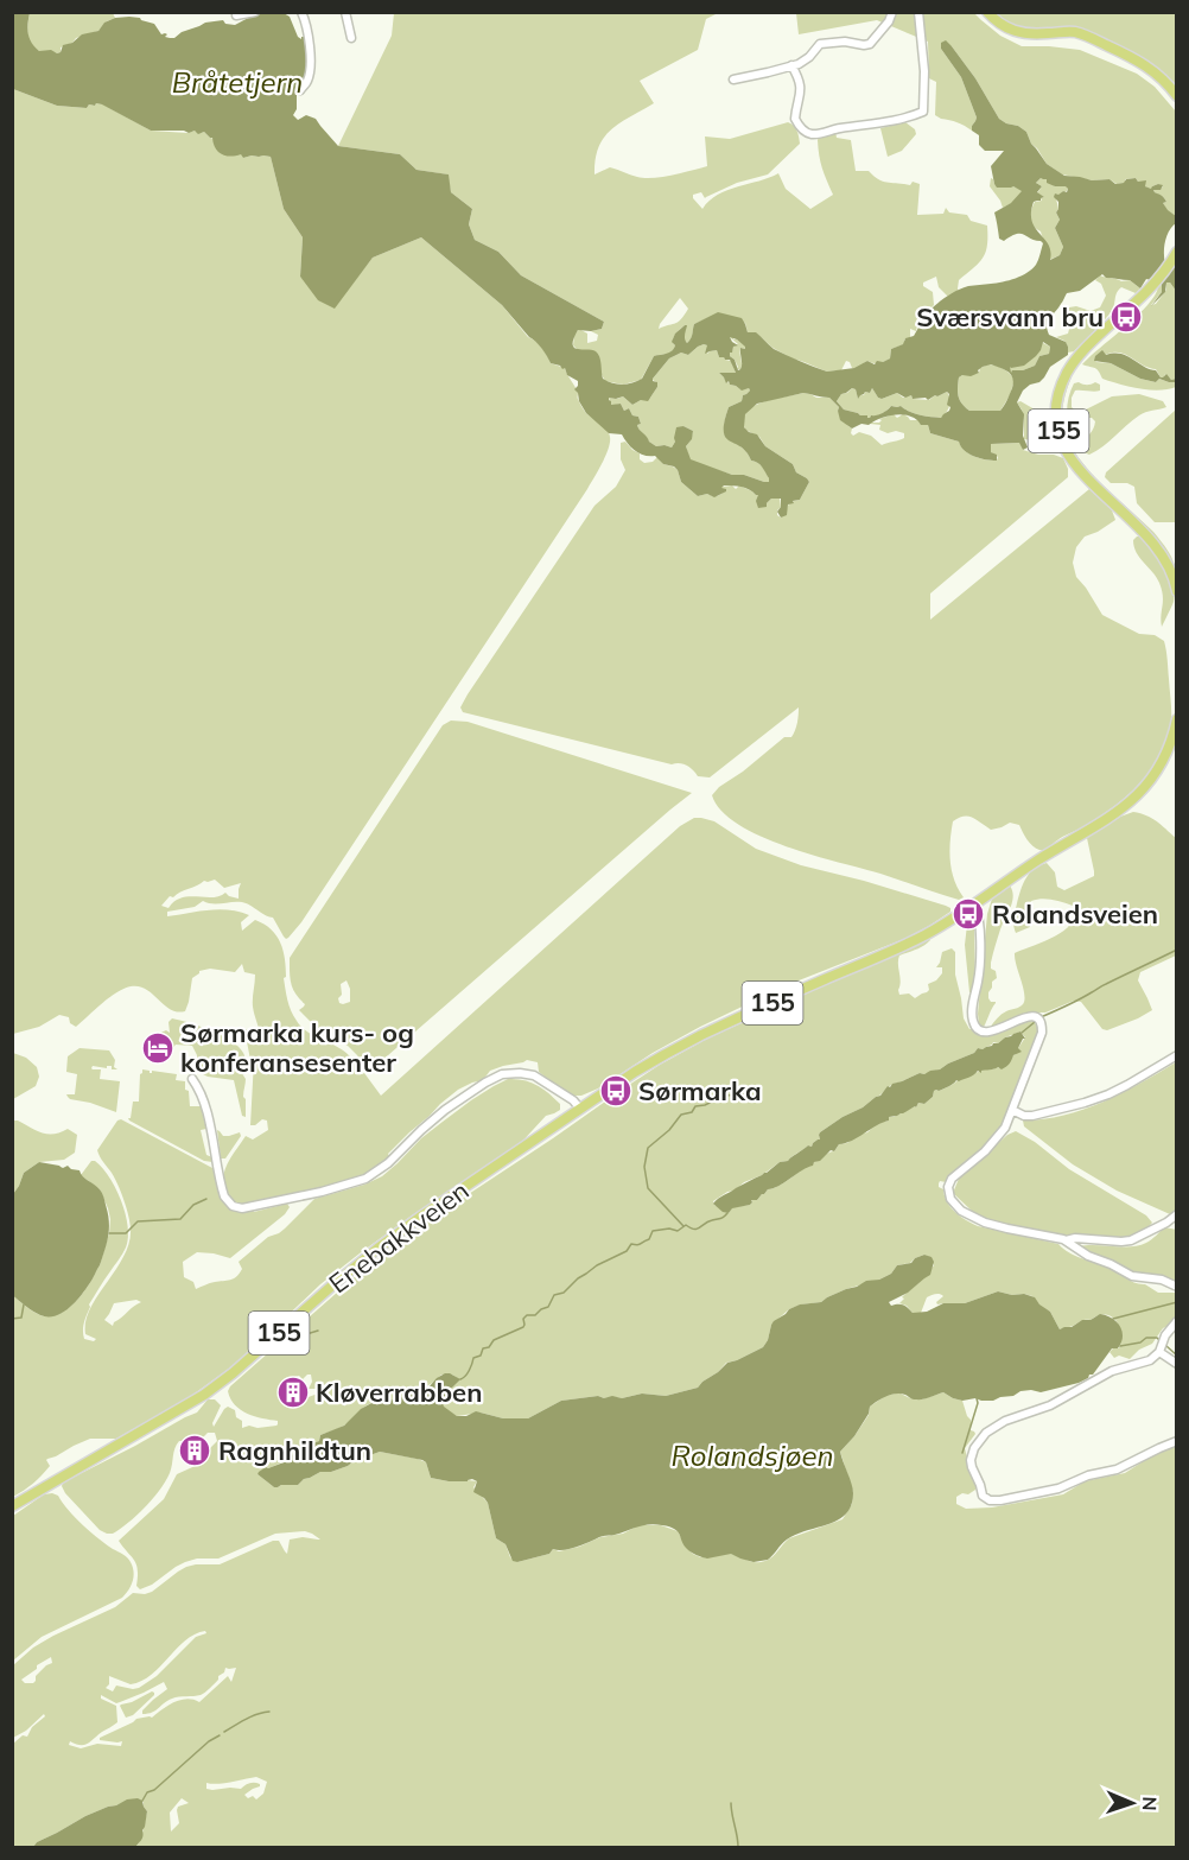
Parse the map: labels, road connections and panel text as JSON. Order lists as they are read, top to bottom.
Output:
{
  "streets": {
    "main road": ["155", "Enebakkveien"]
  },
  "water": ["Bråtetjern", "Rolandsjøen"],
  "places": {
    "bus stop": ["Sværsvann bru", "Rolandsveien", "Sørmarka"],
    "hotel": ["Sørmarka kurs- og konferansesenter"],
    "building": ["Kløverrabben", "Ragnhildtun"]
  },
  "north": "right"
}
